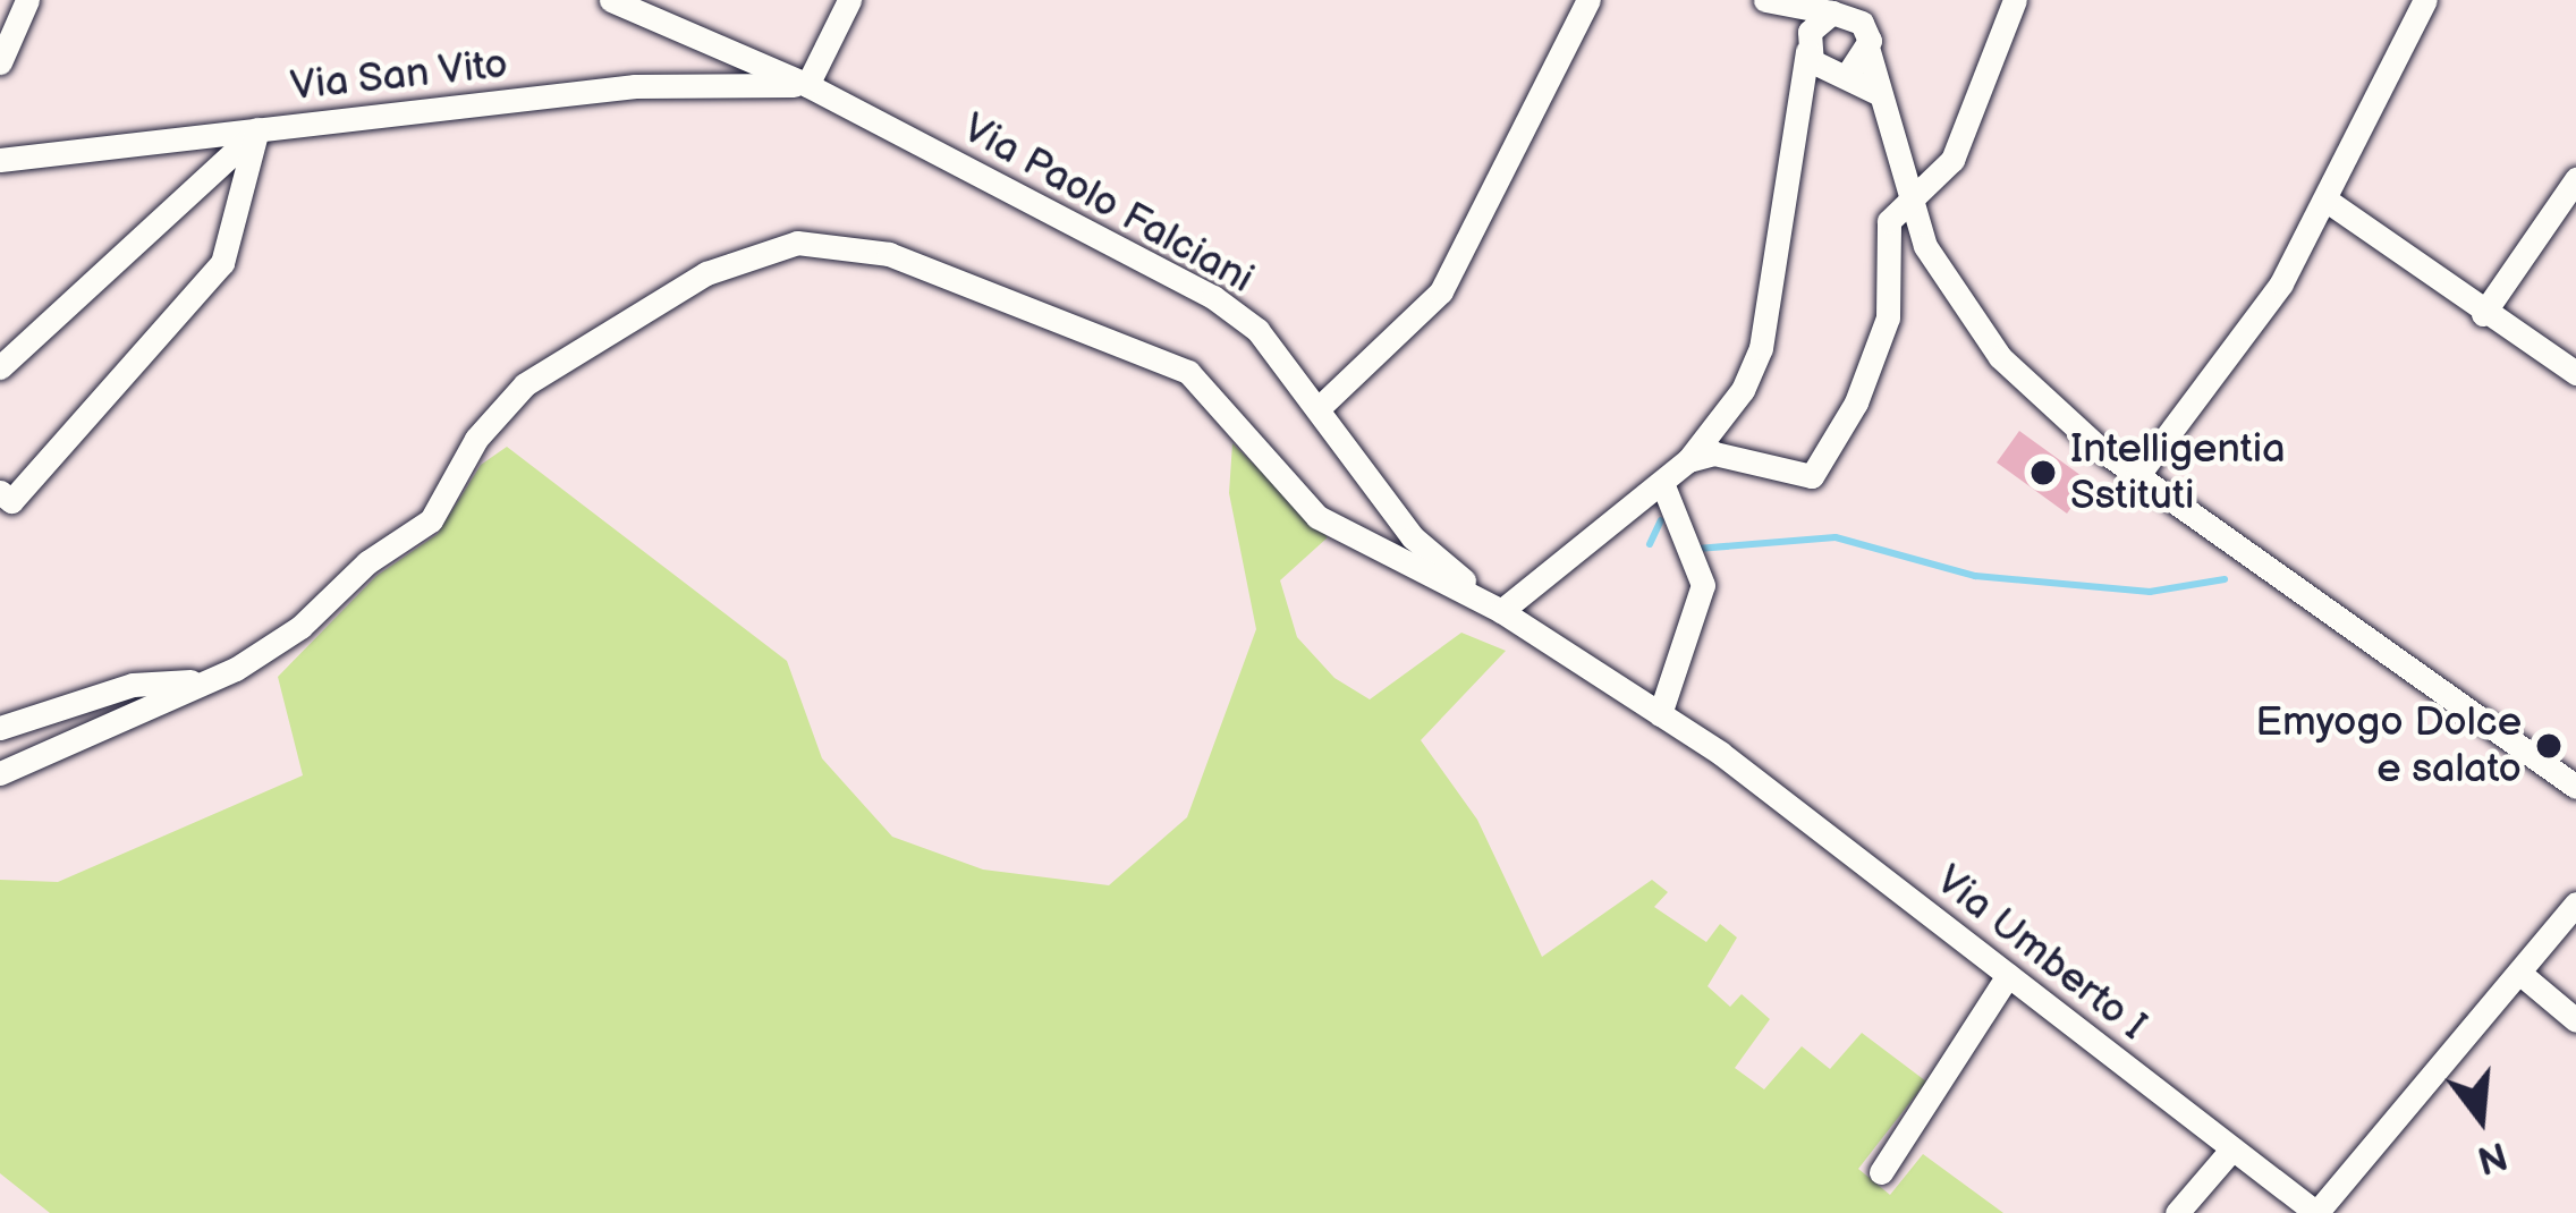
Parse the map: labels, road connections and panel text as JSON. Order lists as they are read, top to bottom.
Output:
{
  "streets": {
    "street": ["Via San Vito", "Via Paolo Falciani", "Via Umberto I"]
  },
  "crossings": [
    ["Via San Vito", "Via Paolo Falciani"],
    ["Via Paolo Falciani", "Via Umberto I"]
  ],
  "places": ["Intelligentia Sstituti", "Emyogo Dolce e salato"],
  "north": "bottom"
}
